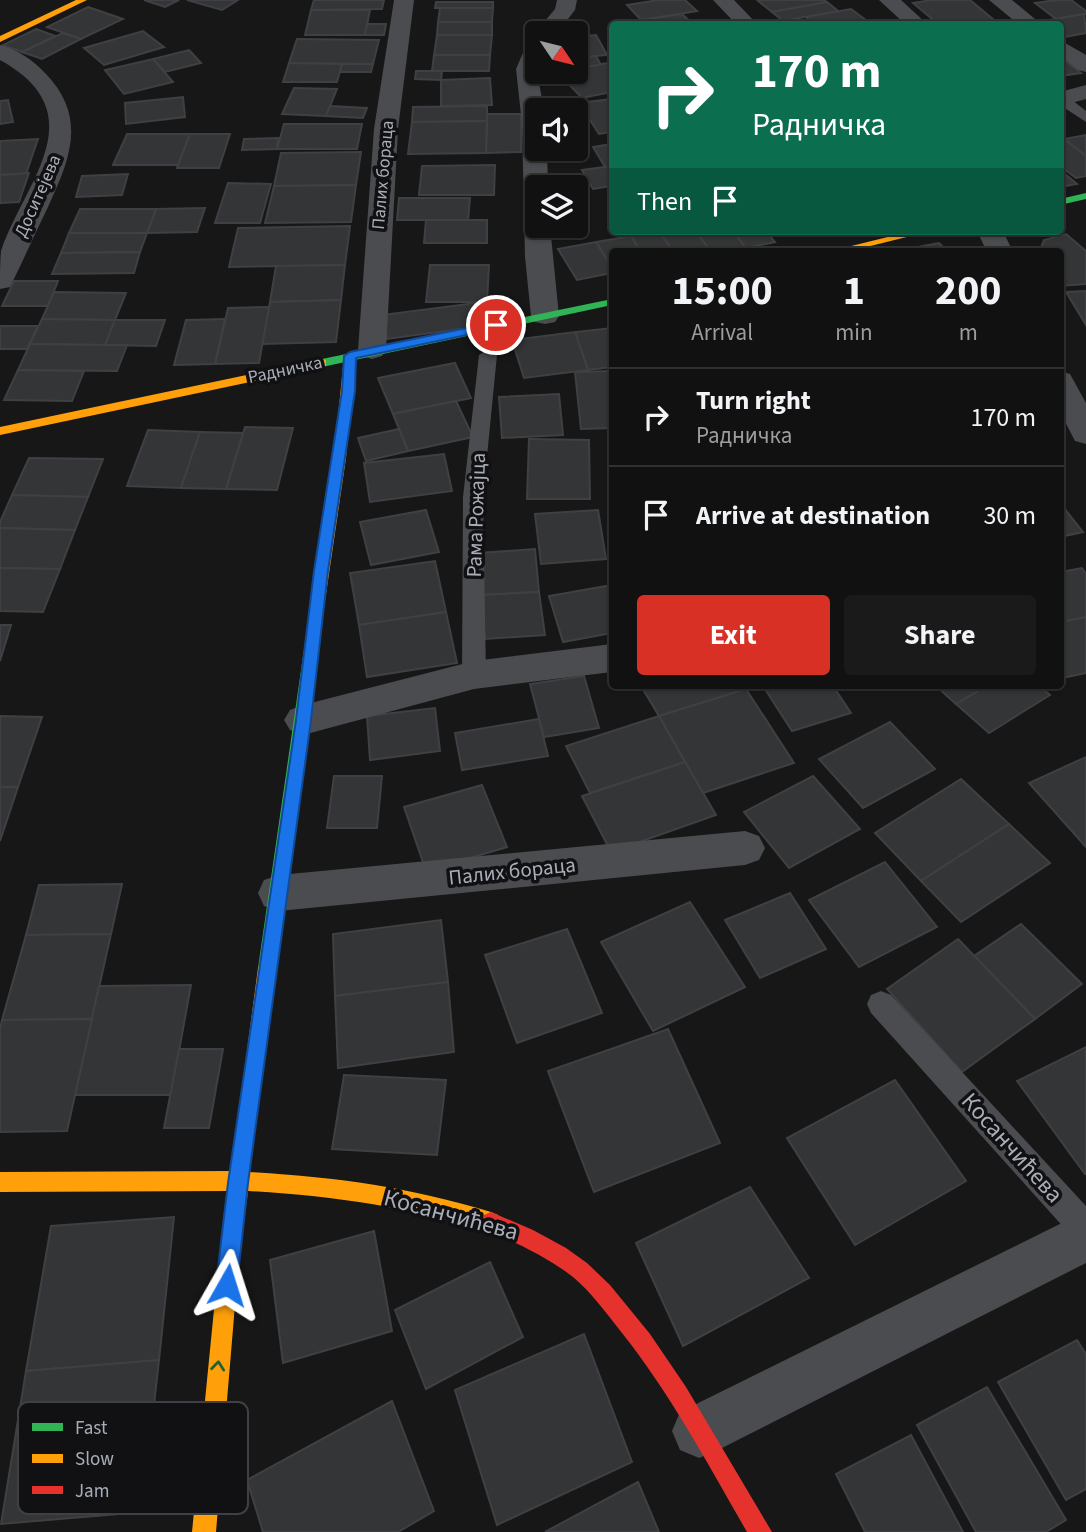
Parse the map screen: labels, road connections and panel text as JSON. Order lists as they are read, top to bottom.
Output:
{
  "streets": {
    "street": [
      "Палих бораца",
      "Доситејева",
      "Радничка",
      "Косанчићева"
    ],
    "lane": ["Рама Рожајца"]
  },
  "crossings": [
    ["Палих бораца", "Радничка"],
    ["Палих бораца", "Косанчићева"]
  ],
  "legend": ["Fast", "Slow", "Jam"],
  "north": "bottom right",
  "page": {
    "turn": ["170 m", "Радничка"],
    "then": "Then",
    "eta": [
      "15:00",
      "Arrival",
      "1",
      "min",
      "200",
      "m"
    ],
    "list": [
      {
        "name": "Turn right",
        "note": "Радничка",
        "value": "170 m"
      },
      {
        "name": "Arrive at destination",
        "value": "30 m"
      }
    ],
    "buttons": ["Exit", "Share"]
  }
}
